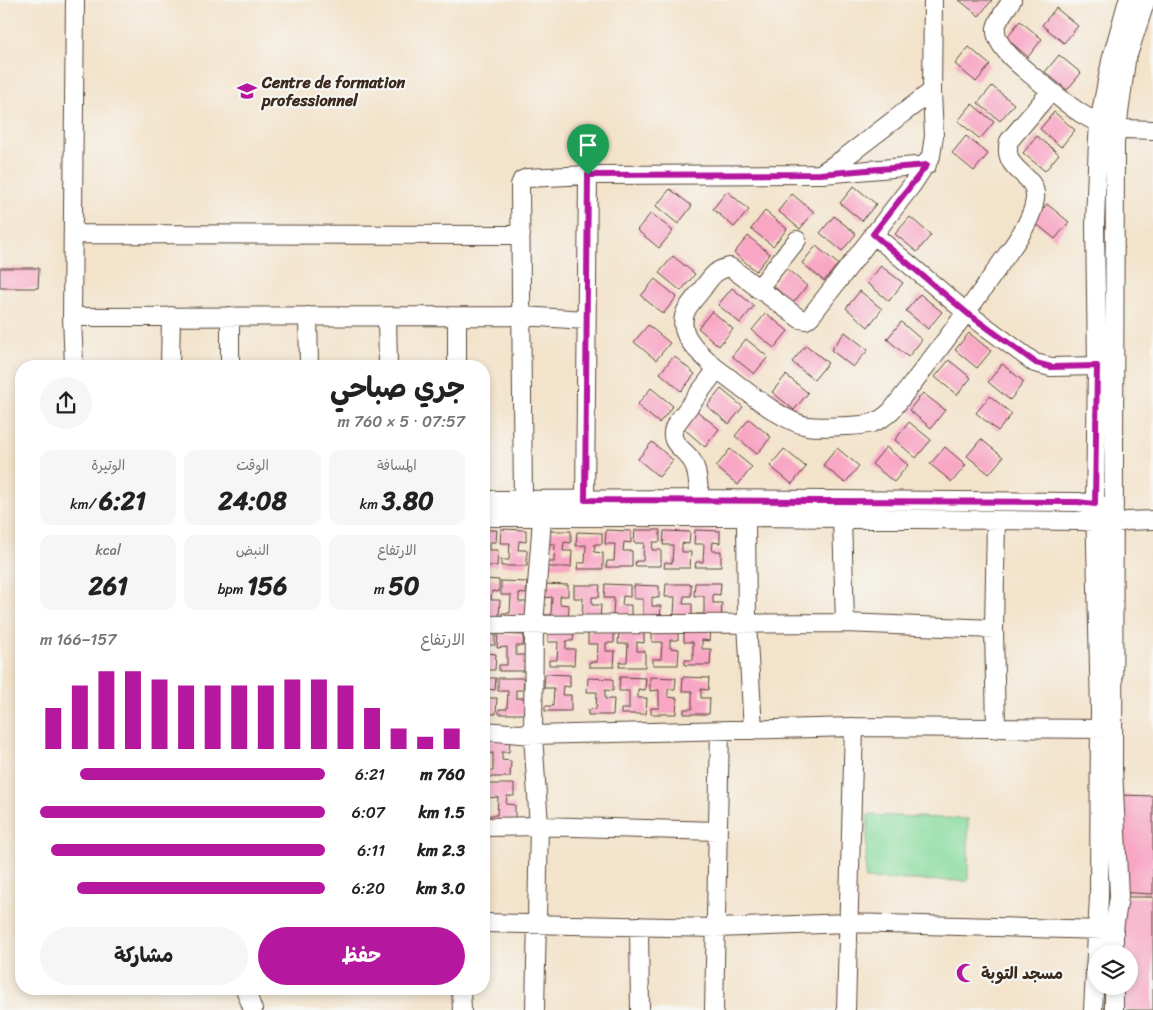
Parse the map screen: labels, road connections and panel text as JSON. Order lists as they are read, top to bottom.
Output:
{
  "places": {
    "school or university": ["Centre de formation professionnel"],
    "mosque": ["مسجد التوبة"]
  },
  "page": {
    "heading": ["جري صباحي", "07:57 · 5 × 760 m"],
    "stats": [
      ["المسافة", "3.80 km"],
      ["الوقت", "24:08"],
      ["الوتيرة", "6:21 /km"],
      ["الارتفاع", "50 m"],
      ["النبض", "156 bpm"],
      ["kcal", "261"]
    ],
    "chart": ["الارتفاع", "157–166 m"],
    "list": [
      {
        "name": "760 m",
        "note": "6:21"
      },
      {
        "name": "1.5 km",
        "note": "6:07"
      },
      {
        "name": "2.3 km",
        "note": "6:11"
      },
      {
        "name": "3.0 km",
        "note": "6:20"
      }
    ],
    "buttons": ["حفظ", "مشاركة"]
  }
}
